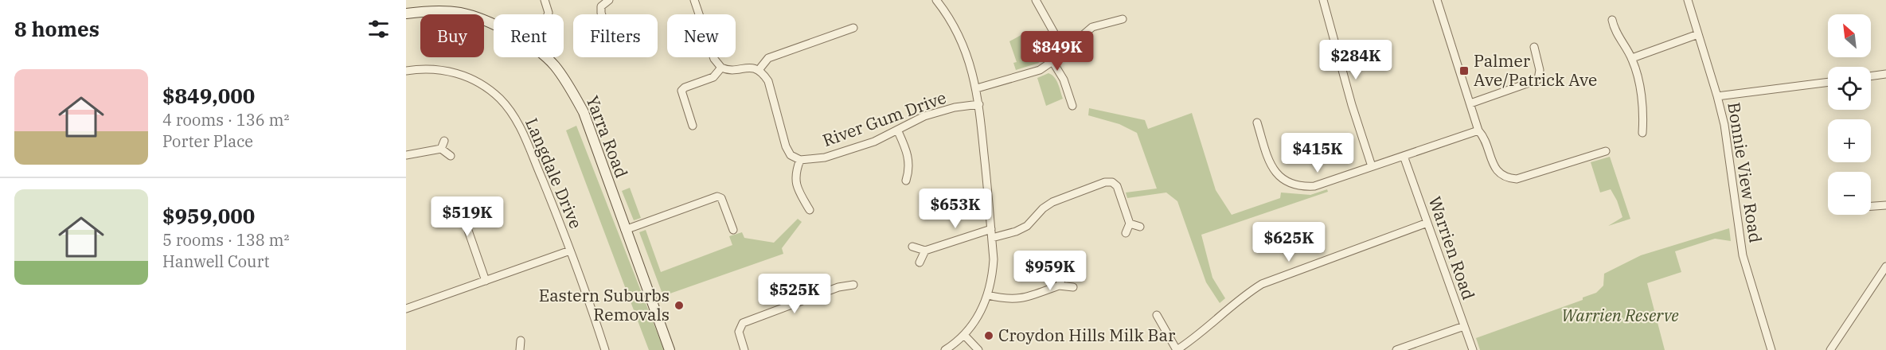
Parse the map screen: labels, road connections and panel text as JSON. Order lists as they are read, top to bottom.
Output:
{
  "streets": {
    "main road": ["Yarra Road"],
    "street": [
      "River Gum Drive",
      "Bonnie View Road",
      "Langdale Drive",
      "Warrien Road"
    ]
  },
  "parks": ["Warrien Reserve"],
  "places": {
    "transit": ["Palmer Ave/Patrick Ave"],
    "other": ["Eastern Suburbs Removals", "Croydon Hills Milk Bar"]
  },
  "north": "top left",
  "page": {
    "heading": "8 homes",
    "map_buttons": ["+", "−"],
    "chip": [
      "Buy",
      "Rent",
      "Filters",
      "New"
    ],
    "price": [
      "$849K",
      "$284K",
      "$415K",
      "$653K",
      "$519K",
      "$625K",
      "$959K",
      "$525K"
    ],
    "list": [
      {
        "name": "$849,000",
        "note": "4 rooms · 136 m² · Porter Place"
      },
      {
        "name": "$959,000",
        "note": "5 rooms · 138 m² · Hanwell Court"
      }
    ]
  }
}
